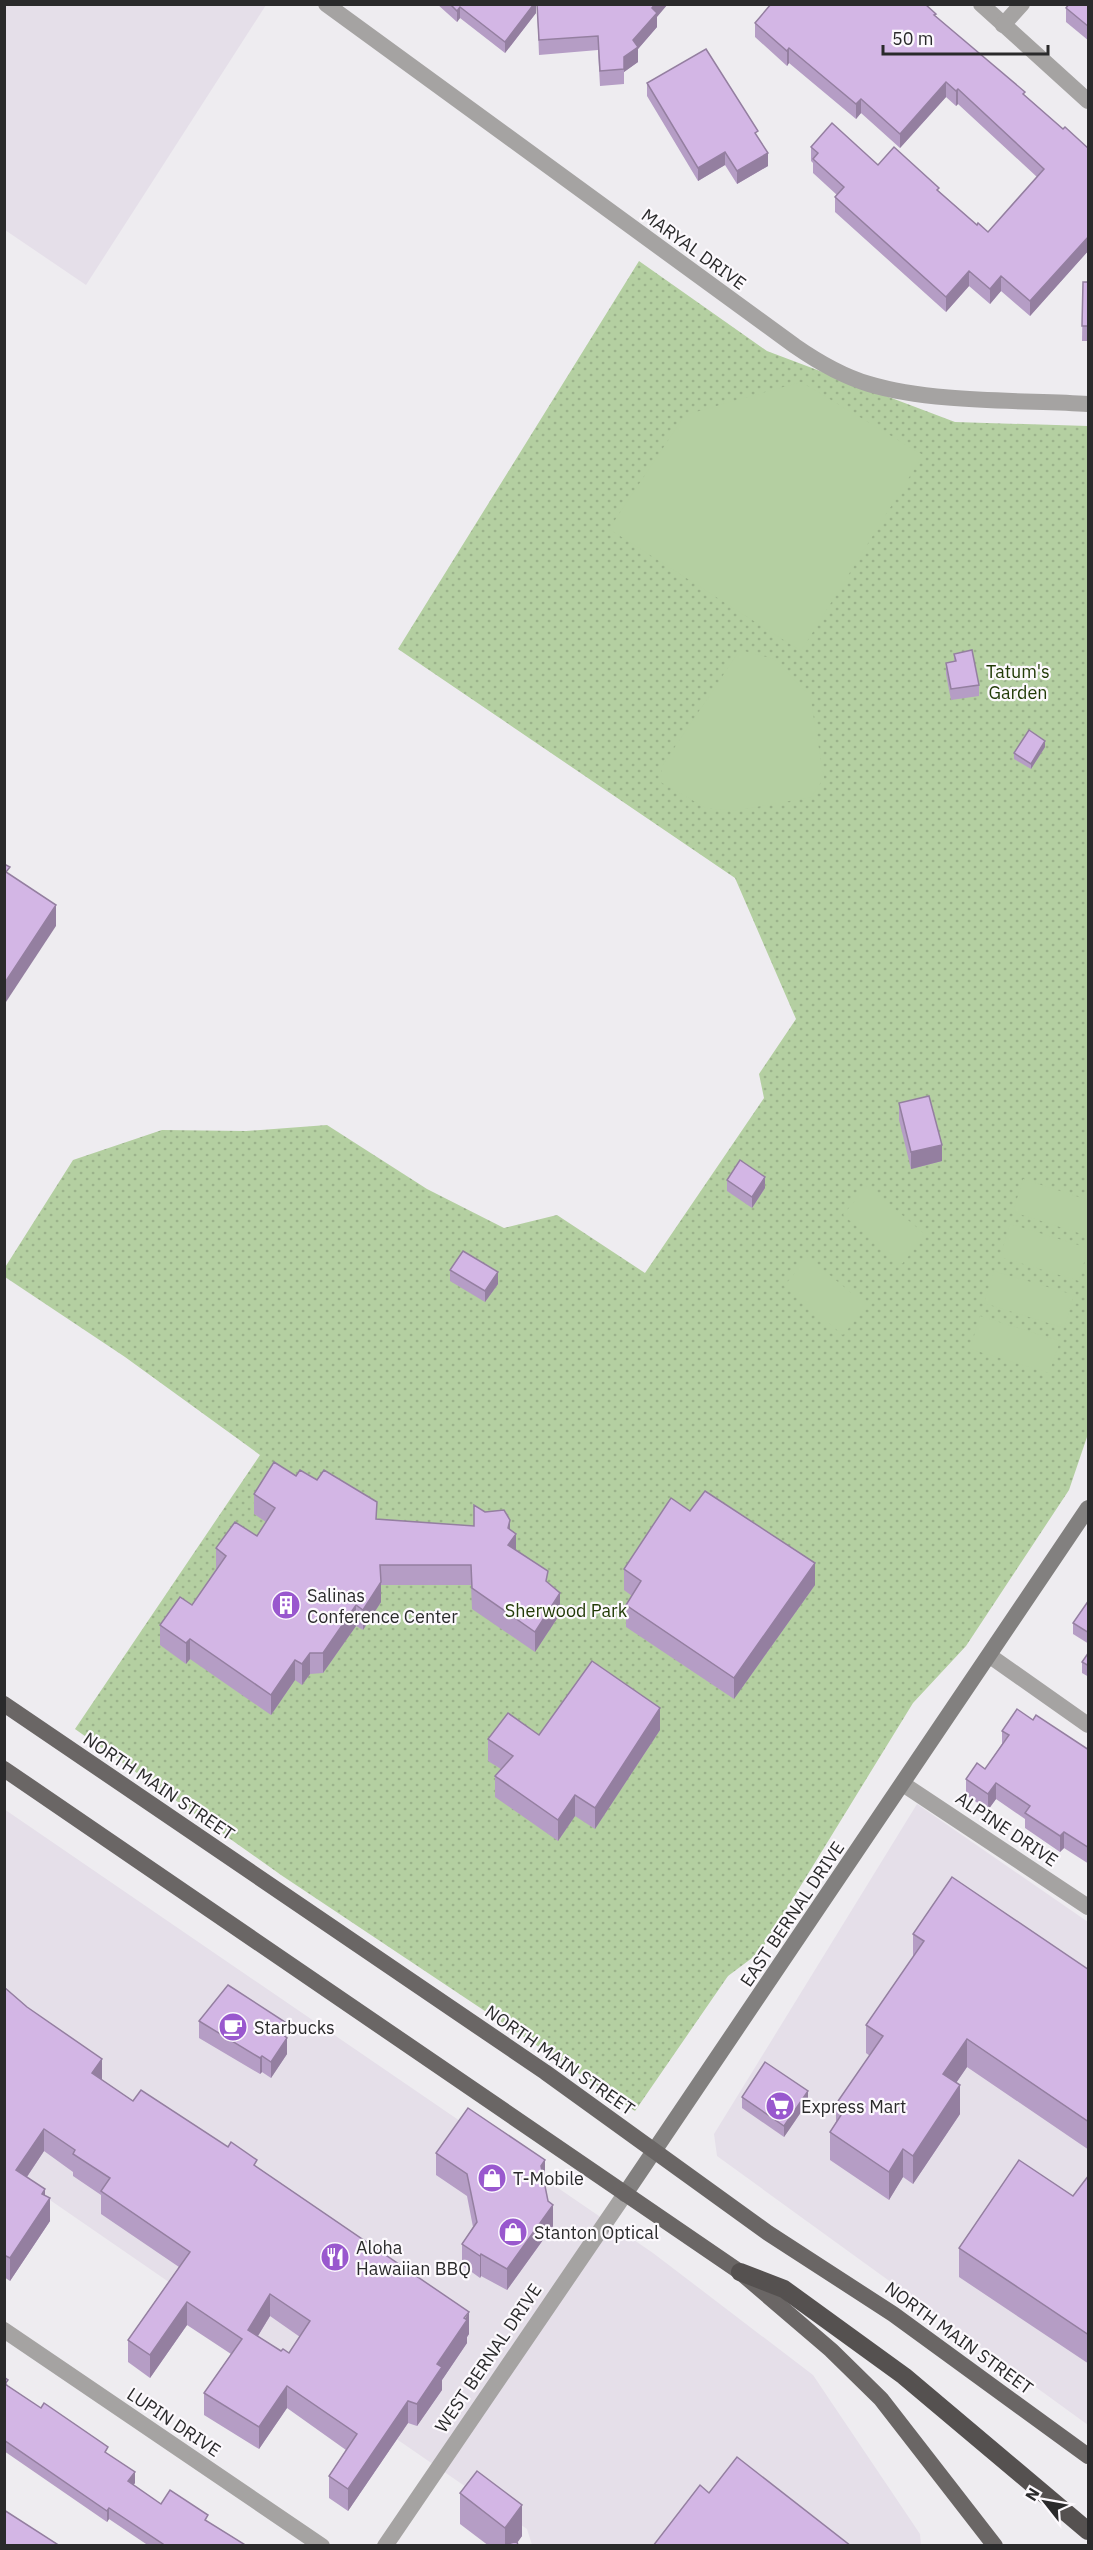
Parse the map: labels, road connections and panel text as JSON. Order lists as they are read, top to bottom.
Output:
{
  "streets": {
    "main road": ["NORTH MAIN STREET", "EAST BERNAL DRIVE"],
    "street": [
      "MARYAL DRIVE",
      "ALPINE DRIVE",
      "WEST BERNAL DRIVE",
      "LUPIN DRIVE"
    ]
  },
  "crossings": [
    ["NORTH MAIN STREET", "EAST BERNAL DRIVE"],
    ["ALPINE DRIVE", "EAST BERNAL DRIVE"],
    ["EAST BERNAL DRIVE", "WEST BERNAL DRIVE"]
  ],
  "parks": ["Tatum's Garden", "Sherwood Park"],
  "places": {
    "building": ["Salinas Conference Center"],
    "cafe": ["Starbucks"],
    "supermarket": ["Express Mart"],
    "shop": ["T-Mobile", "Stanton Optical"],
    "restaurant": ["Aloha Hawaiian BBQ"]
  },
  "scale_bar": "50 m",
  "north": "top left"
}
